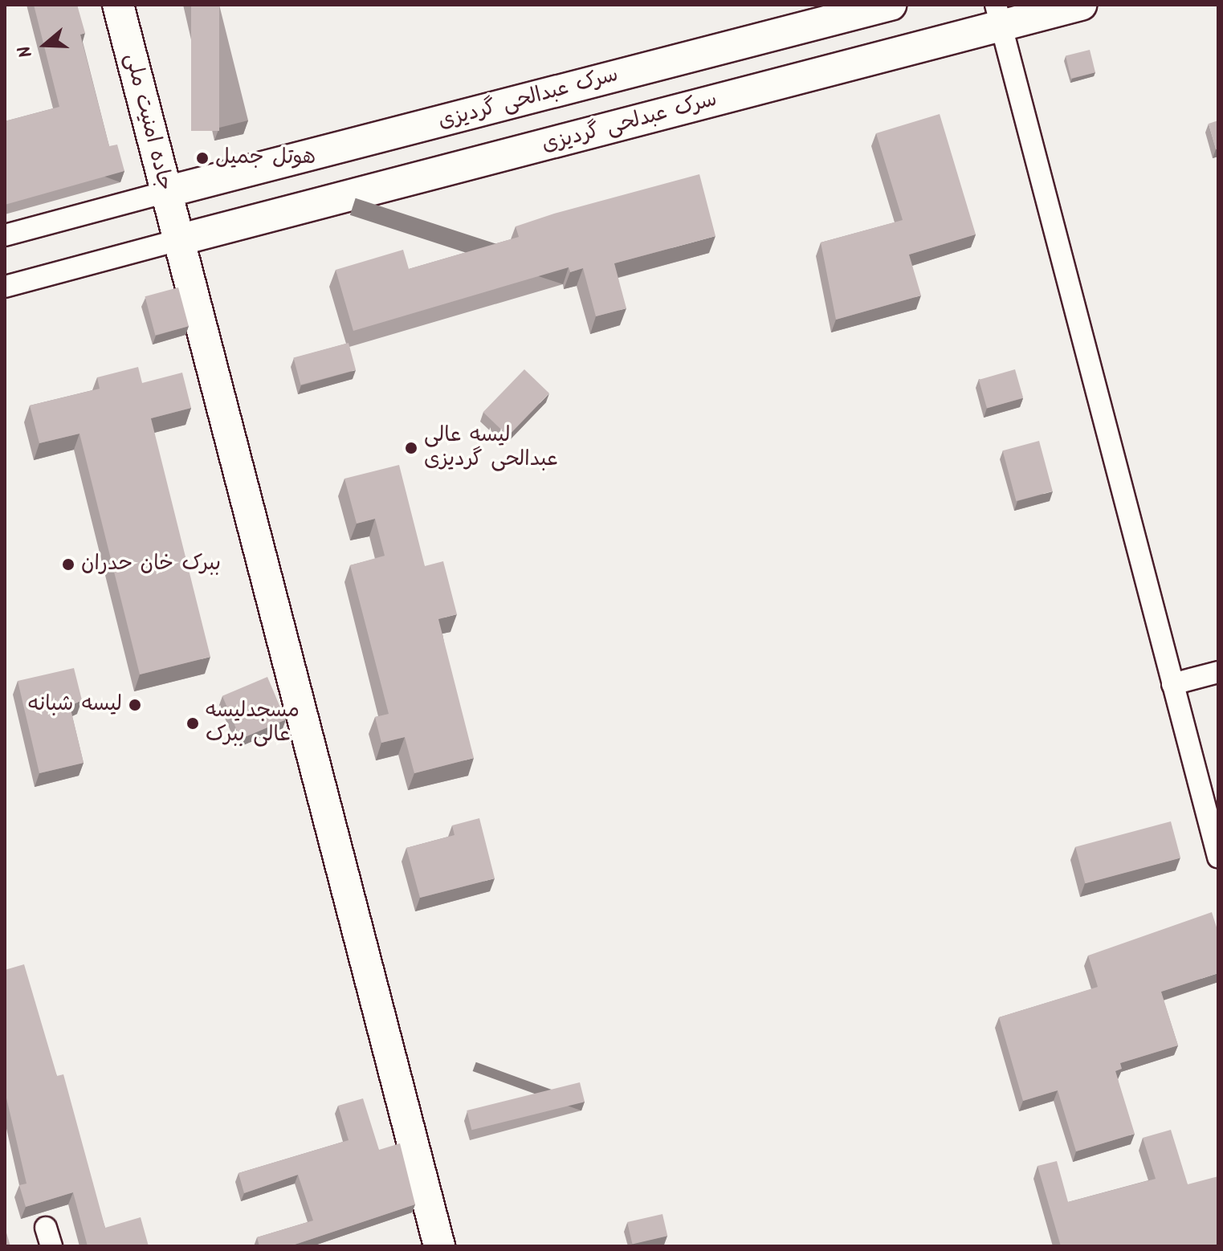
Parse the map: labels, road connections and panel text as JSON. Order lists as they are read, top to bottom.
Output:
{
  "streets": {
    "main road": ["سرک عبدالحی گردیزی", "جاده امنیت ملی", "سرک عبدلحی گردیزی"]
  },
  "crossings": [
    ["سرک عبدالحی گردیزی", "جاده امنیت ملی"],
    ["جاده امنیت ملی", "سرک عبدلحی گردیزی"]
  ],
  "places": [
    "هوتل جمیل",
    "لیسه عالی عبدالحی گردیزی",
    "ببرک خان حدران",
    "لیسه شبانه",
    "مسجدلیسه عالی ببرک"
  ],
  "north": "left"
}
